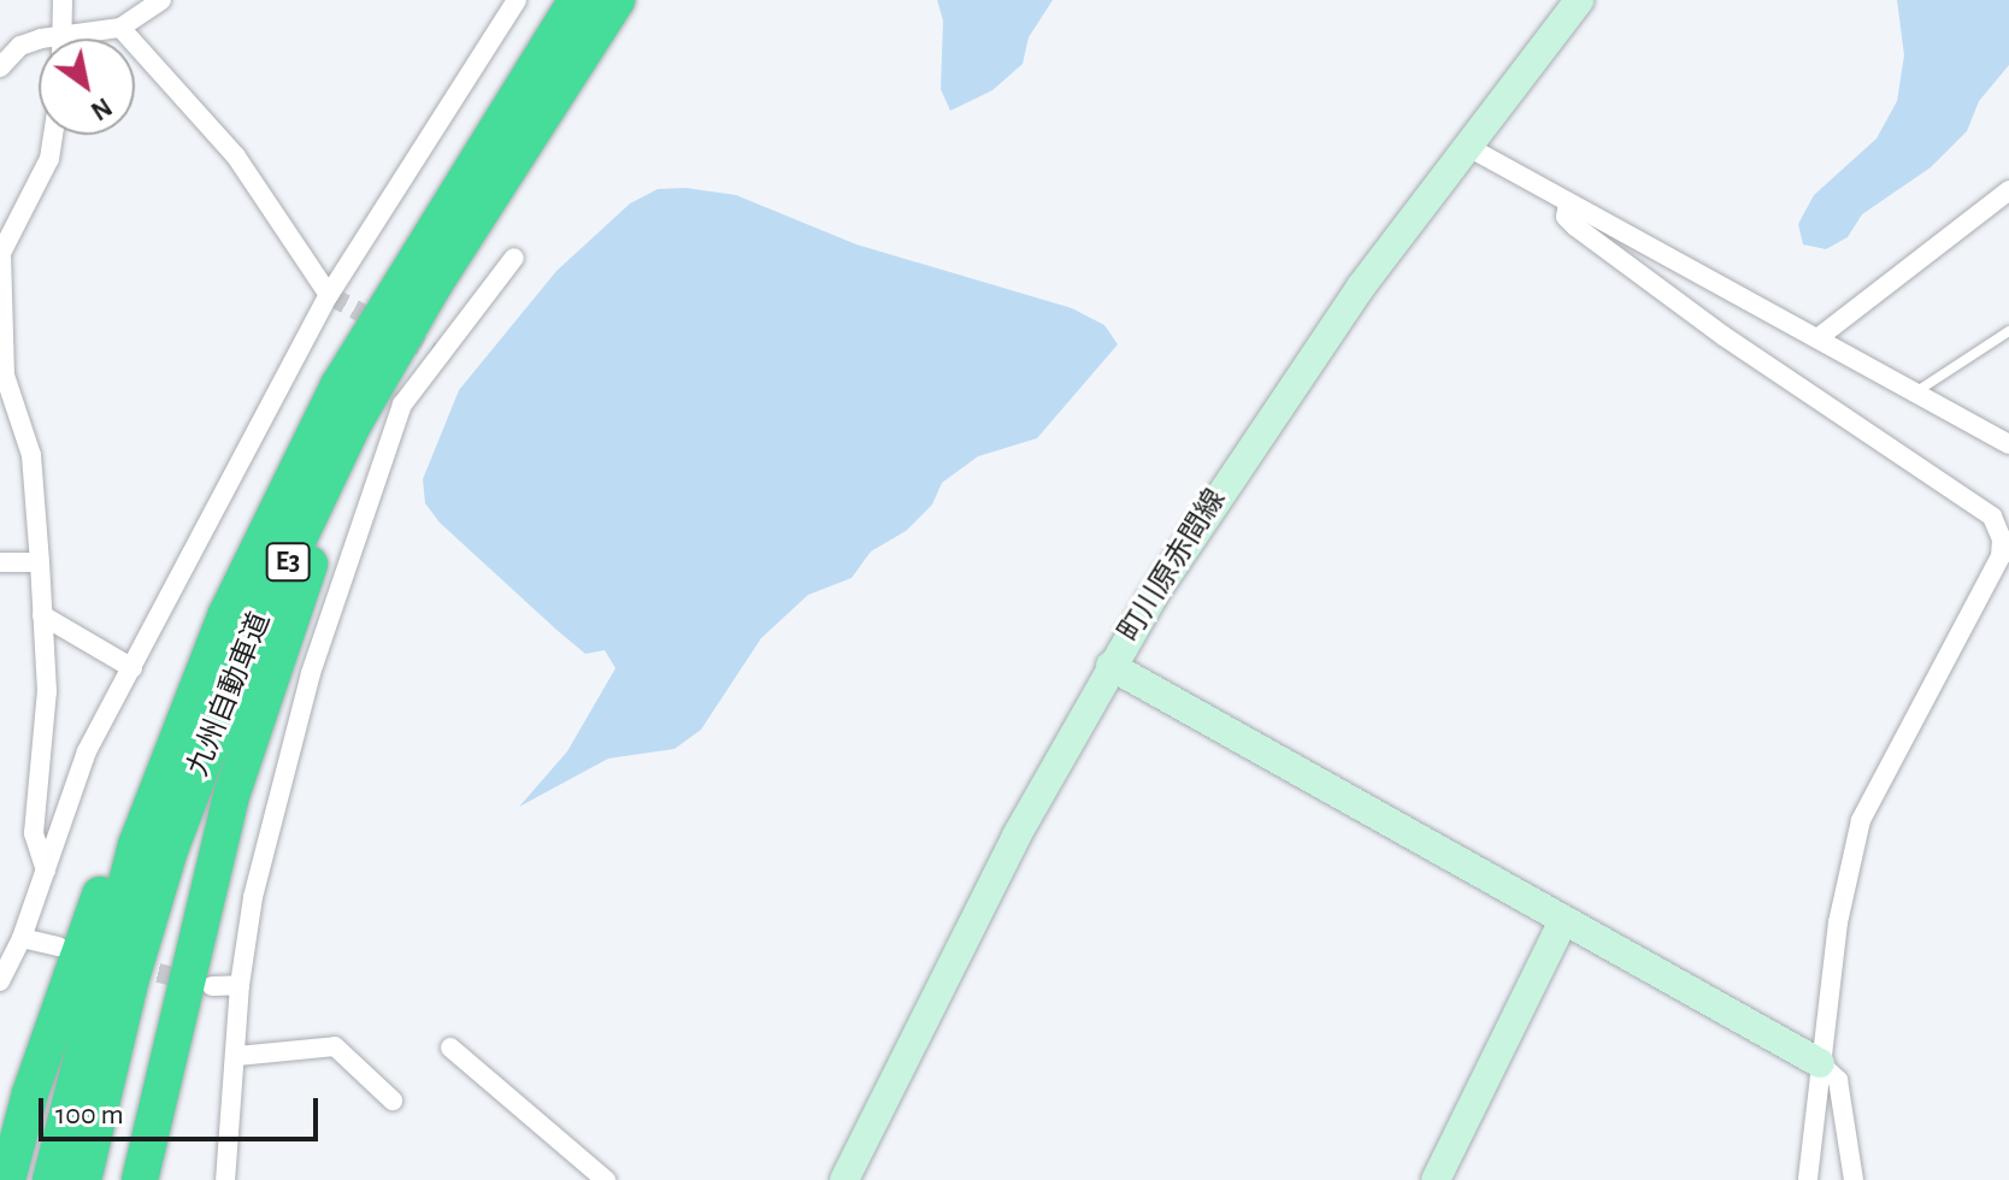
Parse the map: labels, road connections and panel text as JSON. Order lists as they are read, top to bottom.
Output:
{
  "streets": {
    "highway": ["E3", "九州自動車道"],
    "main road": ["町川原赤間線"]
  },
  "scale_bar": "100 m",
  "north": "bottom right"
}
